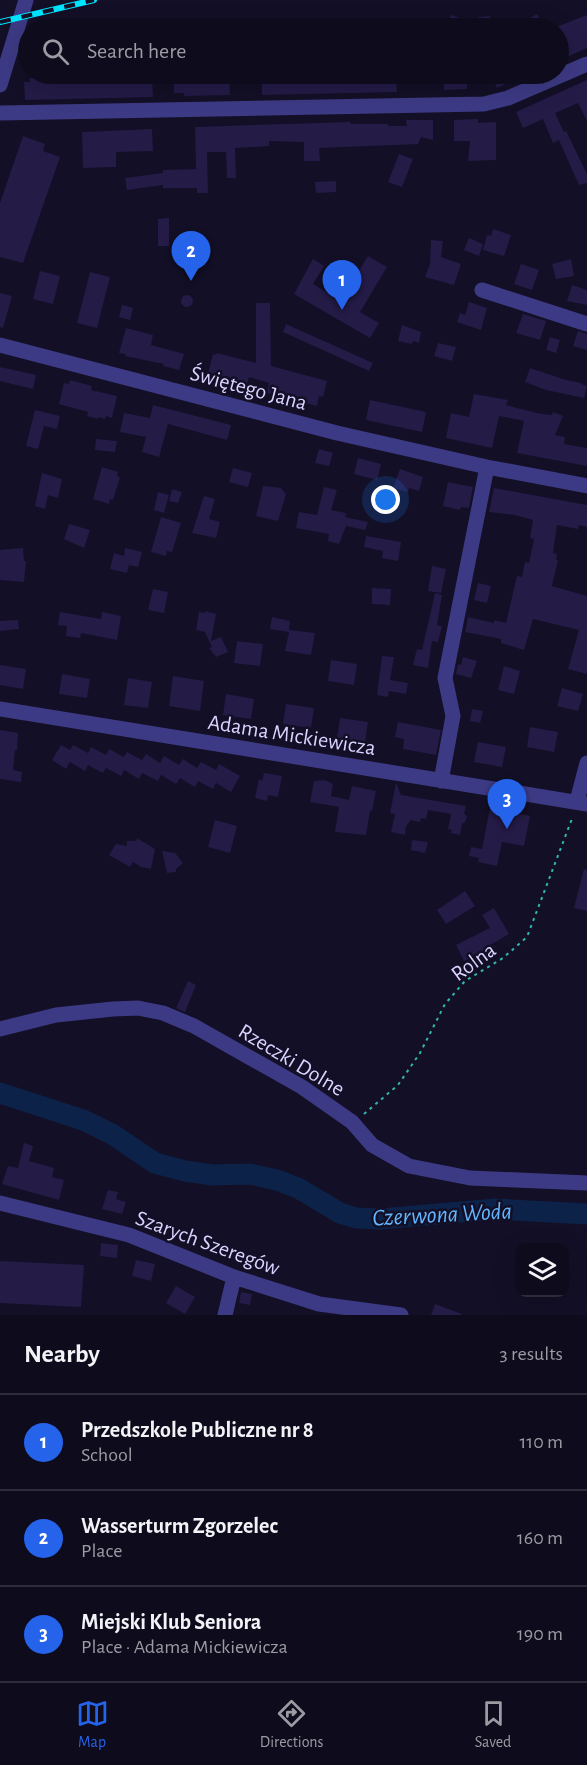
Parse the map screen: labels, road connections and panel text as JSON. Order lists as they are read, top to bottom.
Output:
{
  "streets": {
    "street": [
      "Świętego Jana",
      "Adama Mickiewicza",
      "Rzeczki Dolne",
      "Szarych Szeregów"
    ],
    "path": ["Rolna"]
  },
  "crossings": [
    ["Adama Mickiewicza", "Rolna"],
    ["Rolna", "Rzeczki Dolne"]
  ],
  "water": ["Czerwona Woda"],
  "page": {
    "search": "Search here",
    "pins": ["2", "1", "3"],
    "heading": ["Nearby", "3 results"],
    "list": [
      {
        "mark": "1",
        "name": "Przedszkole Publiczne nr 8",
        "note": "School",
        "value": "110 m"
      },
      {
        "mark": "2",
        "name": "Wasserturm Zgorzelec",
        "note": "Place",
        "value": "160 m"
      },
      {
        "mark": "3",
        "name": "Miejski Klub Seniora",
        "note": "Place · Adama Mickiewicza",
        "value": "190 m"
      }
    ],
    "nav": ["Map", "Directions", "Saved"]
  }
}
